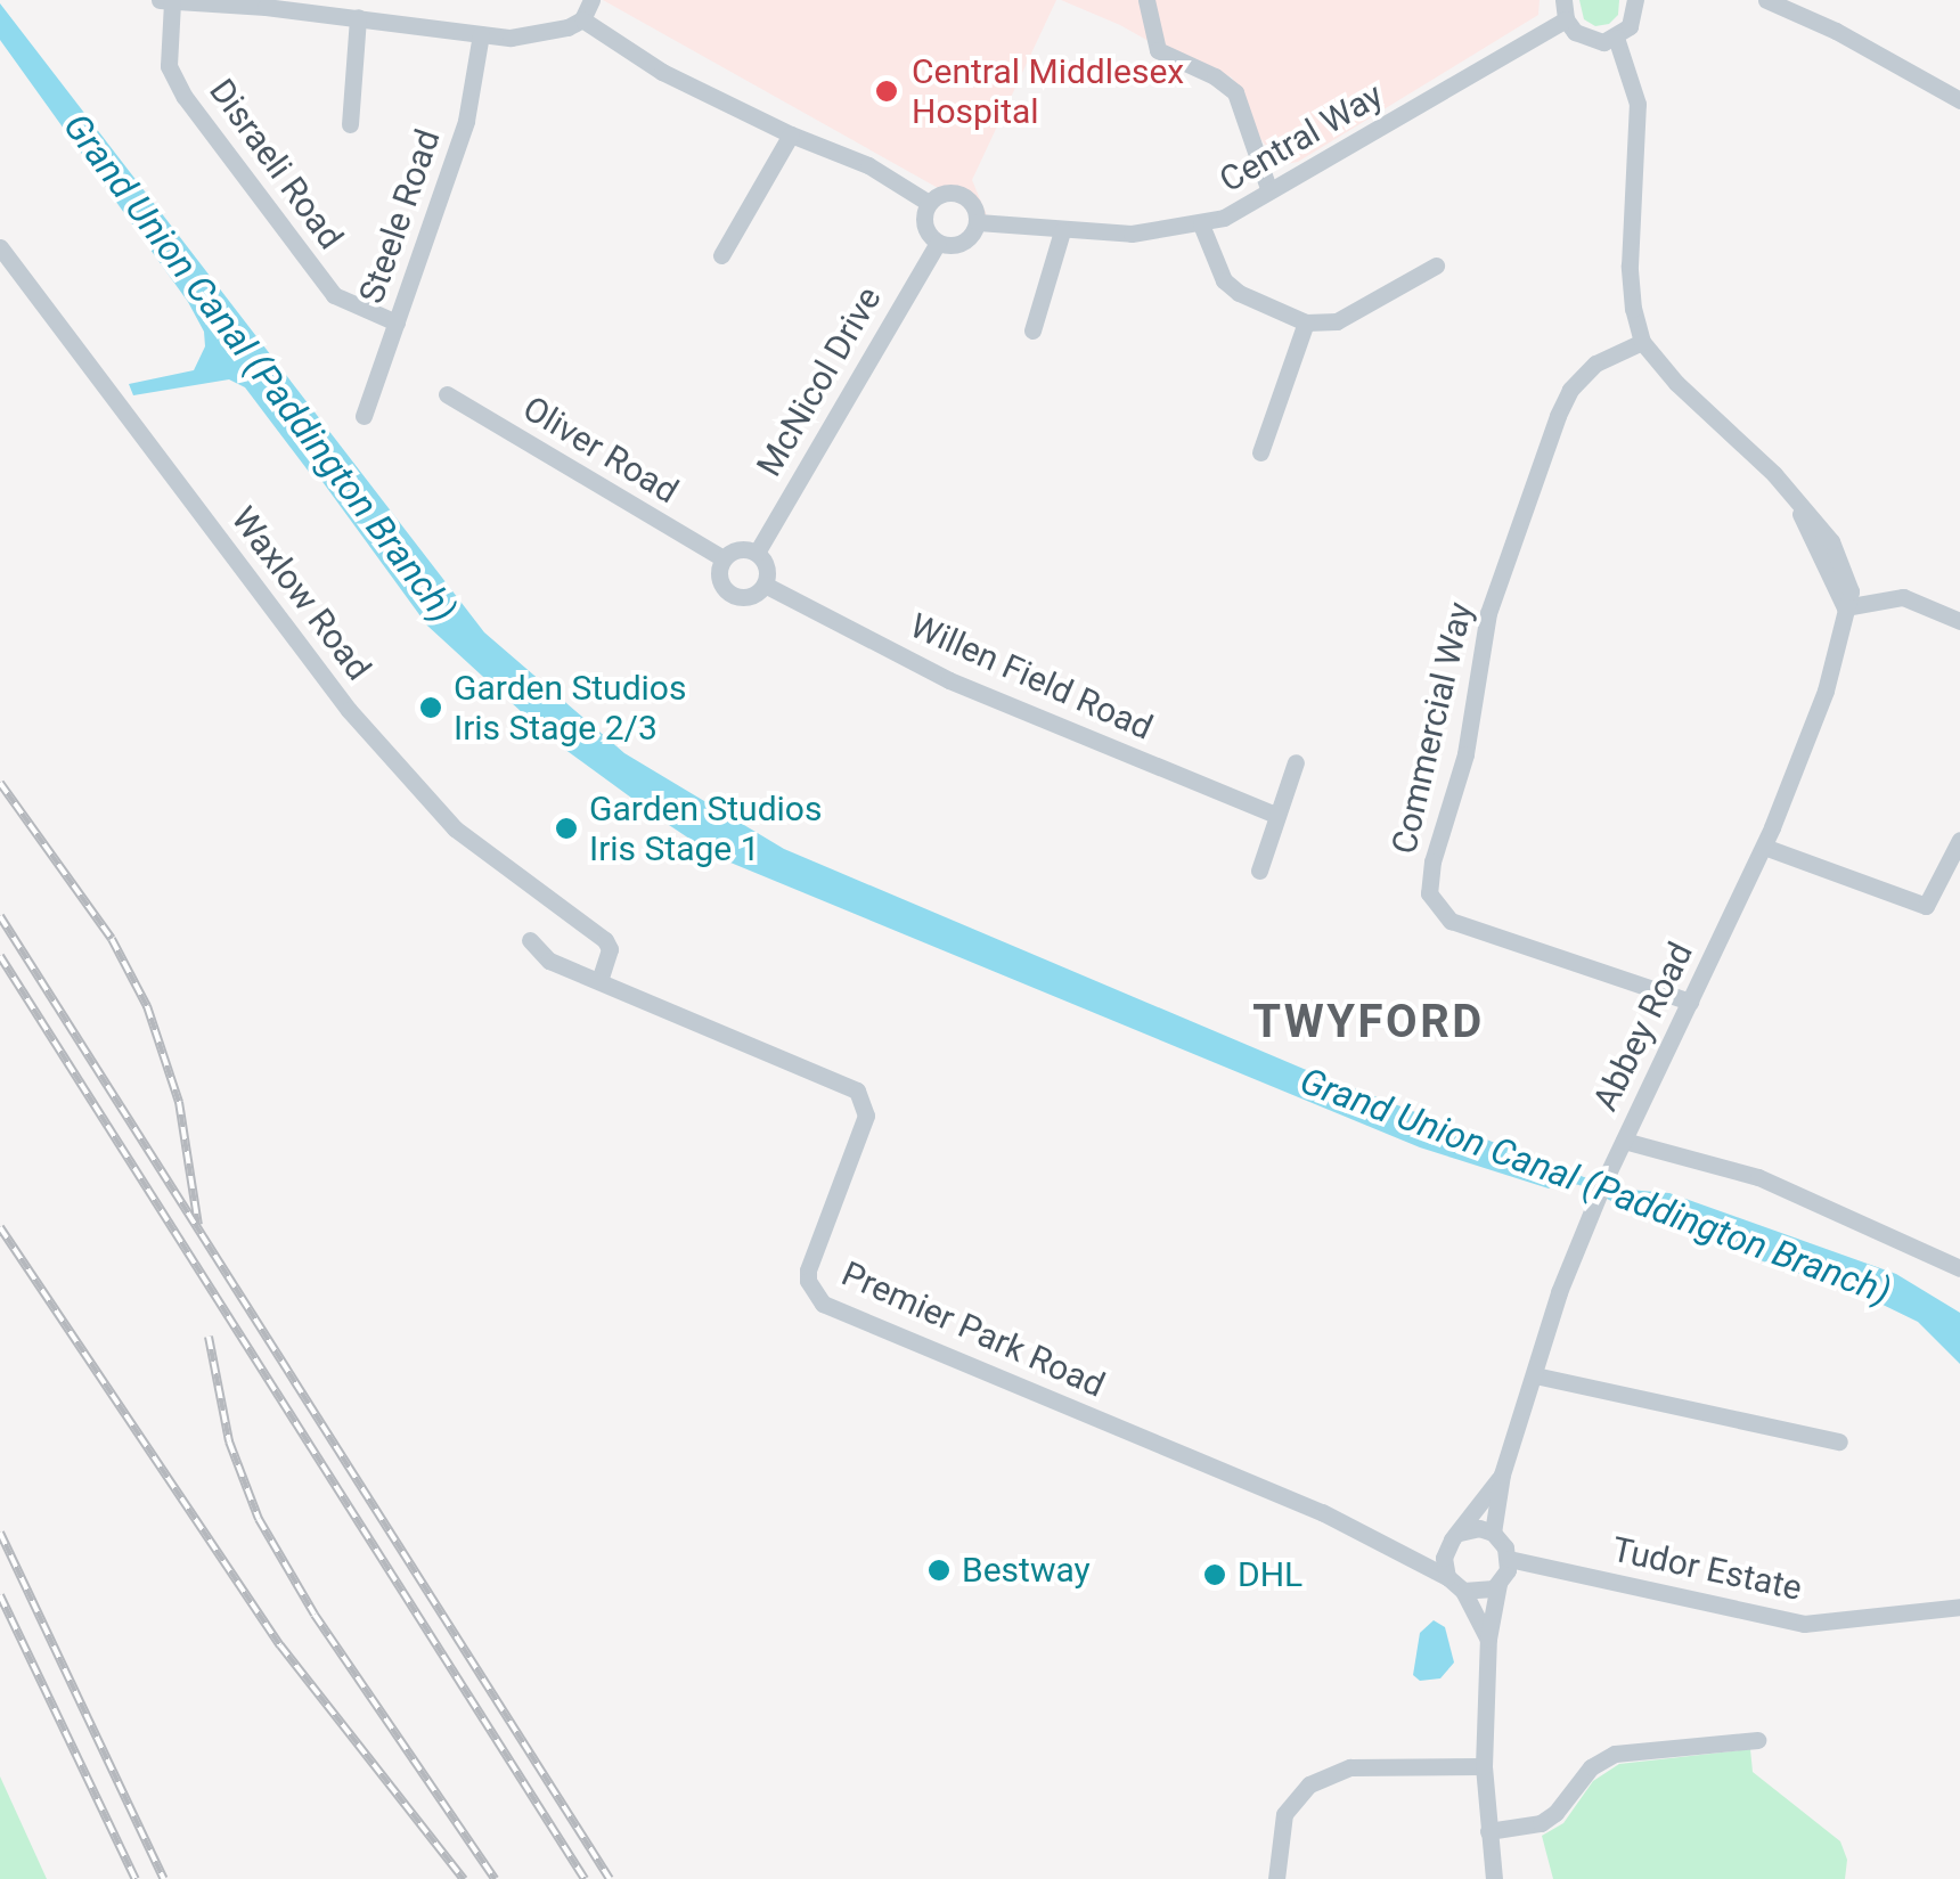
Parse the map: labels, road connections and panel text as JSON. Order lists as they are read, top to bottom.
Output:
{
  "streets": {
    "street": [
      "Central Way",
      "Disraeli Road",
      "Steele Road",
      "McNicol Drive",
      "Oliver Road",
      "Waxlow Road",
      "Willen Field Road",
      "Commercial Way",
      "Abbey Road",
      "Premier Park Road",
      "Tudor Estate"
    ]
  },
  "crossings": [
    ["Central Way", "McNicol Drive"],
    ["Disraeli Road", "Steele Road"],
    ["McNicol Drive", "Oliver Road"],
    ["McNicol Drive", "Willen Field Road"],
    ["Oliver Road", "Willen Field Road"],
    ["Waxlow Road", "Premier Park Road"],
    ["Commercial Way", "Abbey Road"],
    ["Abbey Road", "Premier Park Road"],
    ["Abbey Road", "Tudor Estate"],
    ["Premier Park Road", "Tudor Estate"]
  ],
  "districts": ["TWYFORD"],
  "water": ["Grand Union Canal (Paddington Branch)"],
  "places": [
    "Central Middlesex Hospital",
    "Garden Studios Iris Stage 2/3",
    "Garden Studios Iris Stage 1",
    "Bestway",
    "DHL"
  ]
}
